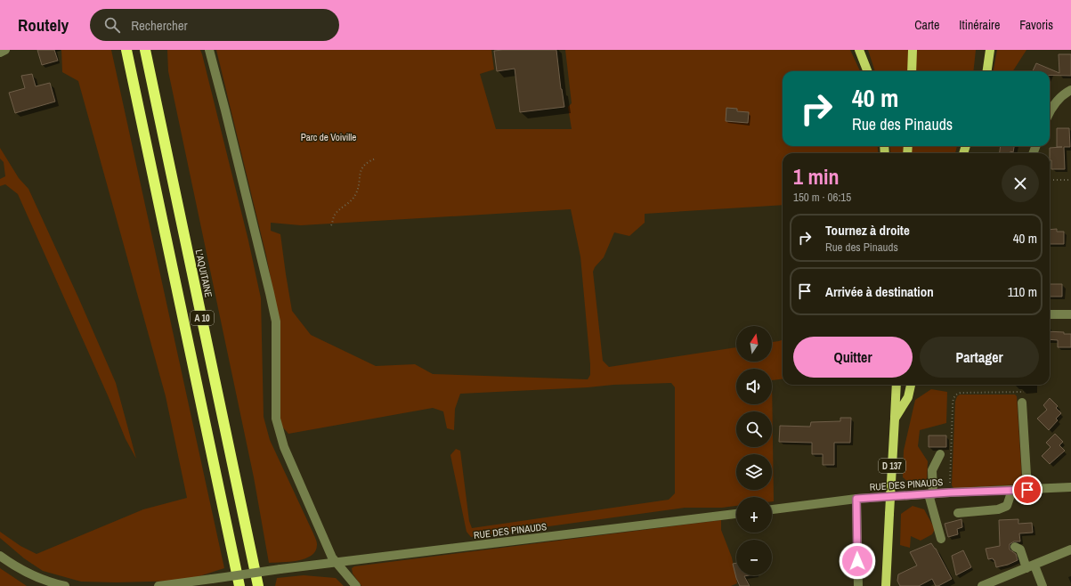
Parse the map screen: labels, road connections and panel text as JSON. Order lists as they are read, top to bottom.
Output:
{
  "streets": {
    "highway": ["L'AQUITAINE", "A 10"],
    "main road": ["D 137"],
    "street": ["RUE DES PINAUDS"]
  },
  "parks": ["Parc de Voiville"],
  "north": "top",
  "page": {
    "header": "Routely",
    "search": "Rechercher",
    "nav": ["Carte", "Itinéraire", "Favoris"],
    "turn": ["40 m", "Rue des Pinauds"],
    "heading": ["1 min", "150 m · 06:15"],
    "list": [
      {
        "name": "Tournez à droite",
        "note": "Rue des Pinauds",
        "value": "40 m"
      },
      {
        "name": "Arrivée à destination",
        "value": "110 m"
      }
    ],
    "map_buttons": ["+", "−"],
    "buttons": ["Quitter", "Partager"]
  }
}
